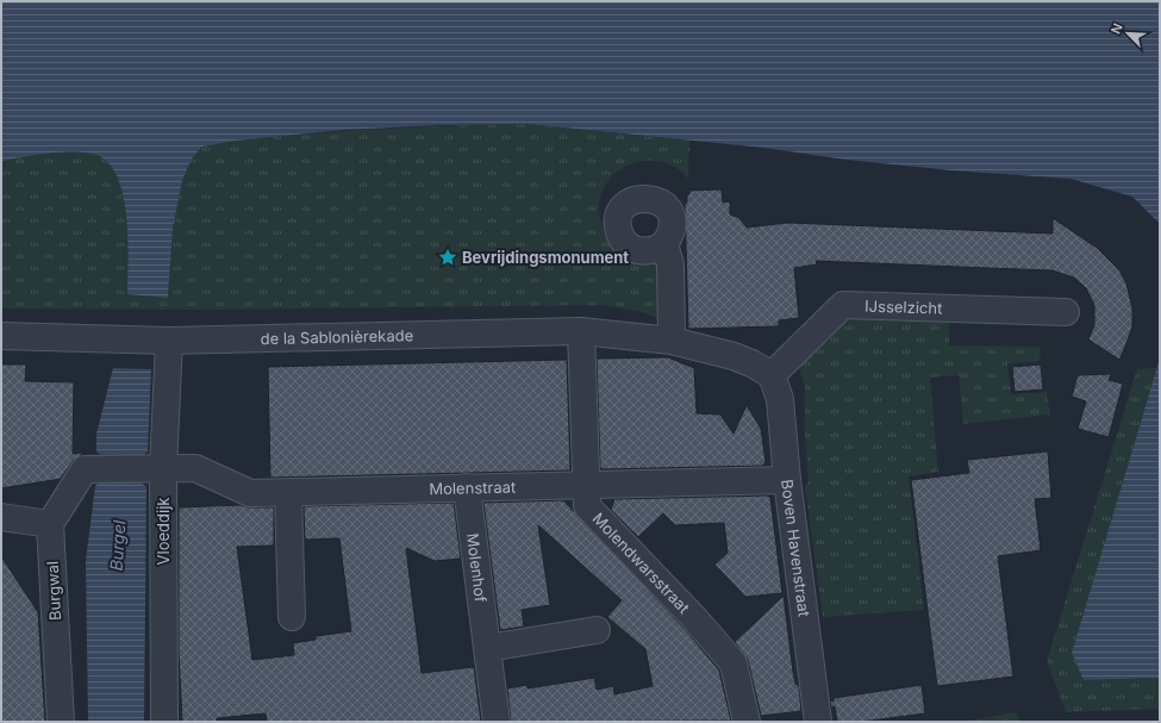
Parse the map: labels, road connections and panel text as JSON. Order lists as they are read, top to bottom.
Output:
{
  "streets": {
    "street": [
      "IJsselzicht",
      "de la Sablonièrekade",
      "Molenstraat",
      "Vloeddijk",
      "Boven Havenstraat",
      "Molendwarsstraat",
      "Molenhof",
      "Burgwal"
    ]
  },
  "crossings": [
    ["IJsselzicht", "de la Sablonièrekade"],
    ["IJsselzicht", "Boven Havenstraat"],
    ["de la Sablonièrekade", "Vloeddijk"],
    ["de la Sablonièrekade", "Boven Havenstraat"],
    ["de la Sablonièrekade", "Molendwarsstraat"],
    ["Molenstraat", "Vloeddijk"],
    ["Molenstraat", "Boven Havenstraat"],
    ["Molenstraat", "Molendwarsstraat"],
    ["Molenstraat", "Molenhof"],
    ["Molenstraat", "Burgwal"]
  ],
  "water": ["Burgel"],
  "places": {
    "place": ["Bevrijdingsmonument"]
  },
  "north": "top left"
}
